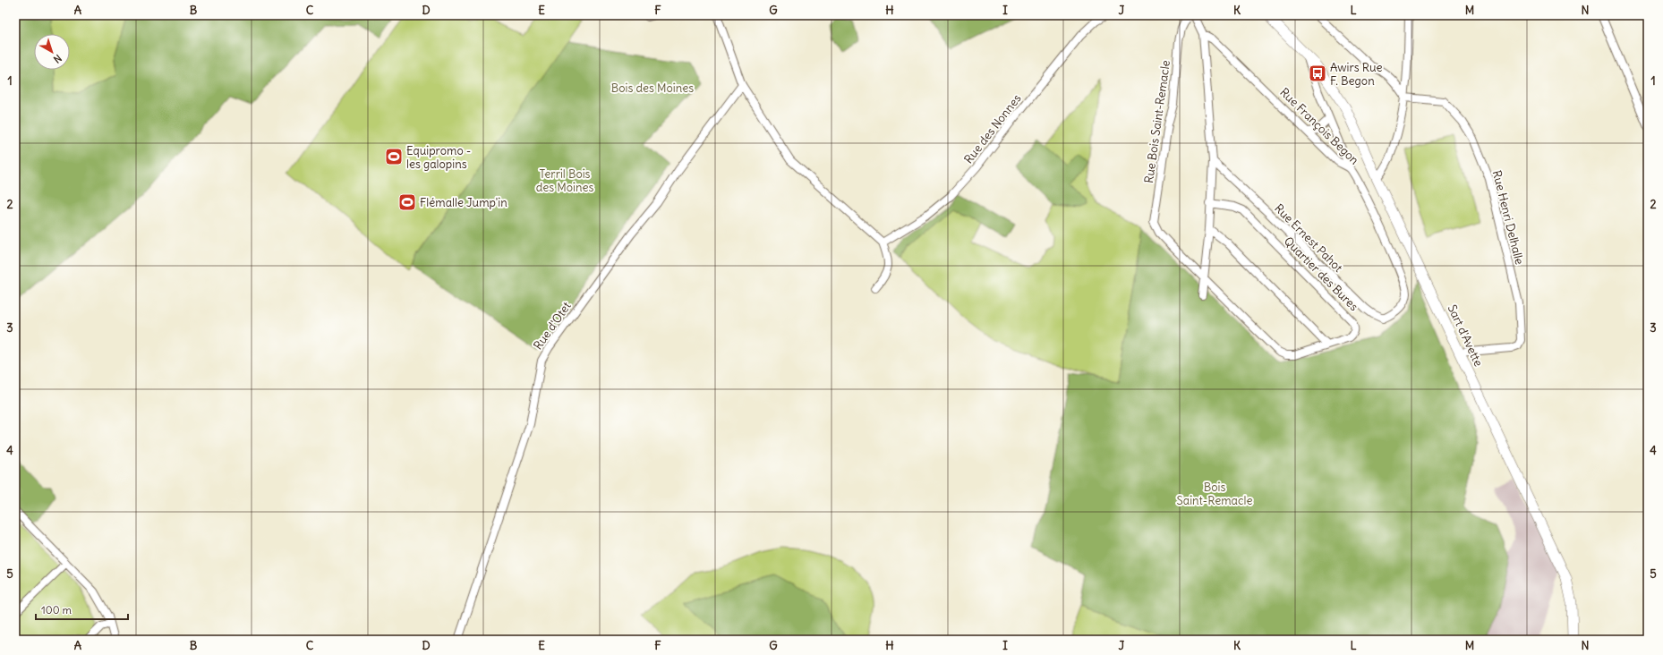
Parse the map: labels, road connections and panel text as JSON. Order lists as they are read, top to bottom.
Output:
{
  "streets": {
    "street": [
      "Rue Bois Saint-Remacle",
      "Rue François Begon",
      "Rue des Nonnes",
      "Rue Henri Delhalle",
      "Rue Ernest Pahot",
      "Quartier des Bures",
      "Rue d'Otet",
      "Sart d'Avette"
    ]
  },
  "crossings": [
    ["Rue François Begon", "Rue Ernest Pahot"],
    ["Rue François Begon", "Sart d'Avette"],
    ["Rue Henri Delhalle", "Sart d'Avette"]
  ],
  "parks": ["Bois des Moines", "Terril Bois des Moines", "Bois Saint-Remacle"],
  "places": {
    "bus stop": ["Awirs Rue F. Begon"],
    "sports": ["Equipromo - les galopins", "Flémalle Jump'in"]
  },
  "scale_bar": "100 m",
  "north": "bottom right",
  "grid": {
    "columns": [
      "A",
      "B",
      "C",
      "D",
      "E",
      "F",
      "G",
      "H",
      "I",
      "J",
      "K",
      "L",
      "M",
      "N"
    ],
    "rows": [
      "1",
      "2",
      "3",
      "4",
      "5"
    ]
  }
}
